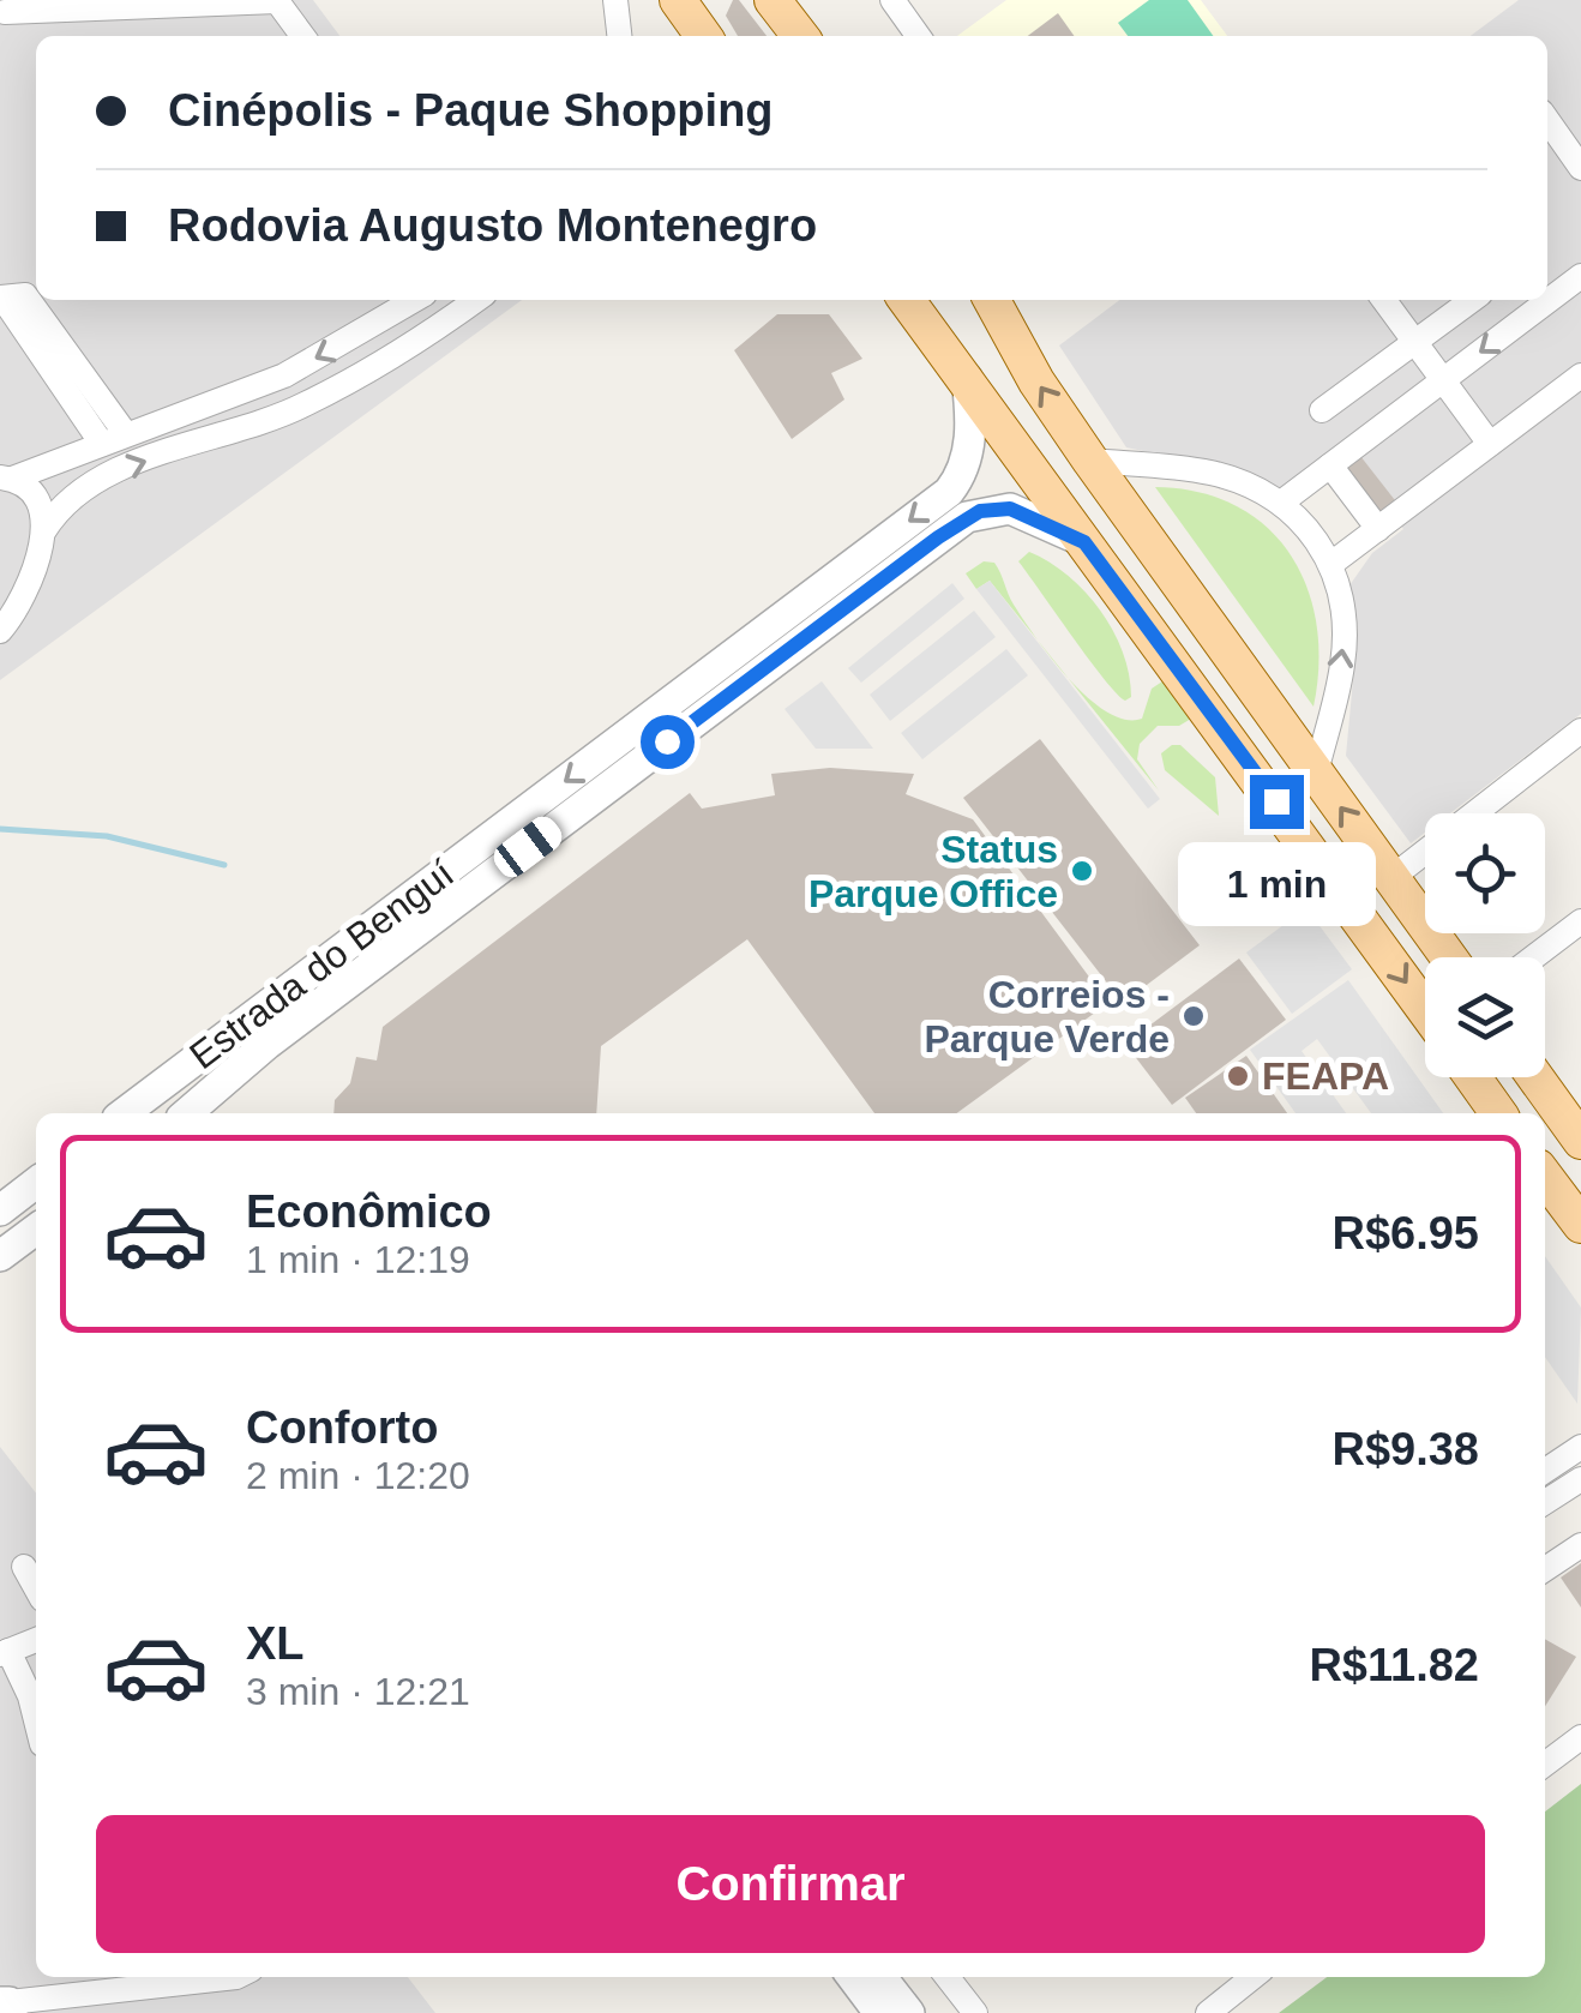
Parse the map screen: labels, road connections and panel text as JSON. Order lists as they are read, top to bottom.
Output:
{
  "streets": {
    "street": ["Estrada do Benguí"]
  },
  "places": ["Status Parque Office", "Correios - Parque Verde", "FEAPA"],
  "page": {
    "banner": ["Cinépolis - Paque Shopping", "Rodovia Augusto Montenegro"],
    "bubble": "1 min",
    "list": [
      {
        "name": "Econômico",
        "note": "1 min · 12:19",
        "value": "R$6.95"
      },
      {
        "name": "Conforto",
        "note": "2 min · 12:20",
        "value": "R$9.38"
      },
      {
        "name": "XL",
        "note": "3 min · 12:21",
        "value": "R$11.82"
      }
    ],
    "buttons": "Confirmar"
  }
}
